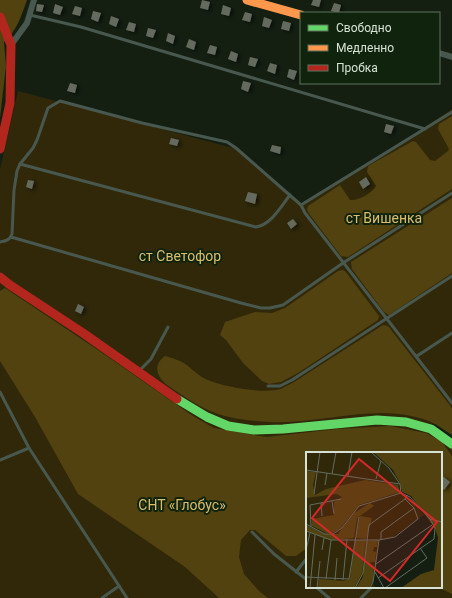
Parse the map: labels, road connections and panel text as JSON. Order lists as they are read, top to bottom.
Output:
{
  "parks": ["ст Вишенка", "ст Светофор", "СНТ «Глобус»"],
  "legend": ["Свободно", "Медленно", "Пробка"]
}
